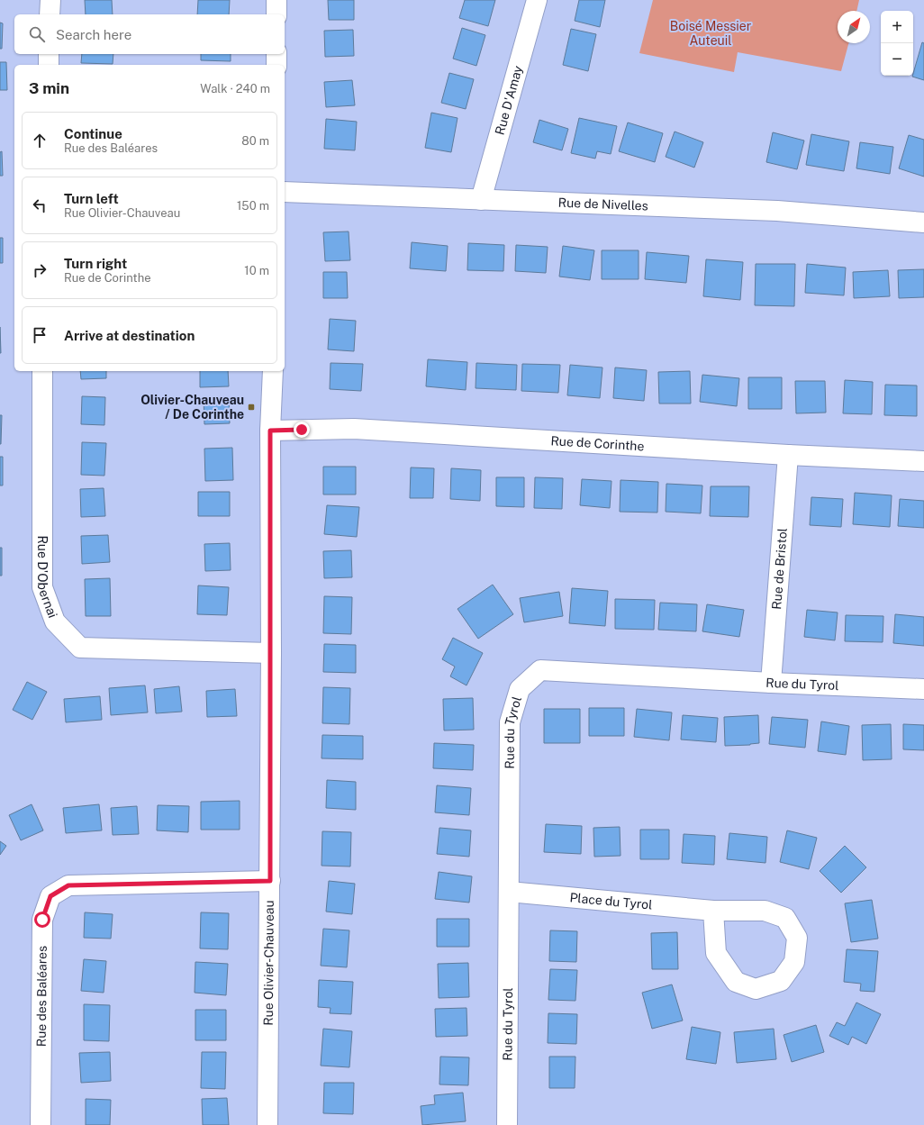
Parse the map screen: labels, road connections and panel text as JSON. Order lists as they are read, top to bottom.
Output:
{
  "streets": {
    "street": [
      "Rue D'Amay",
      "Rue de Nivelles",
      "Rue de Corinthe",
      "Rue de Bristol",
      "Rue D'Obernai",
      "Rue du Tyrol",
      "Place du Tyrol",
      "Rue Olivier-Chauveau",
      "Rue des Baléares"
    ]
  },
  "crossings": [
    ["Rue D'Amay", "Rue de Nivelles"],
    ["Rue de Corinthe", "Rue de Bristol"],
    ["Rue de Corinthe", "Rue Olivier-Chauveau"],
    ["Rue de Bristol", "Rue du Tyrol"],
    ["Rue D'Obernai", "Rue Olivier-Chauveau"],
    ["Rue du Tyrol", "Place du Tyrol"],
    ["Rue Olivier-Chauveau", "Rue des Baléares"]
  ],
  "parks": ["Boisé Messier Auteuil"],
  "places": {
    "transit": ["Olivier-Chauveau / De Corinthe"]
  },
  "north": "top right",
  "page": {
    "map_buttons": ["+", "−"],
    "search": "Search here",
    "heading": ["3 min", "Walk · 240 m"],
    "list": [
      ["Continue", "Rue des Baléares", "80 m"],
      ["Turn left", "Rue Olivier-Chauveau", "150 m"],
      ["Turn right", "Rue de Corinthe", "10 m"],
      "Arrive at destination"
    ]
  }
}
